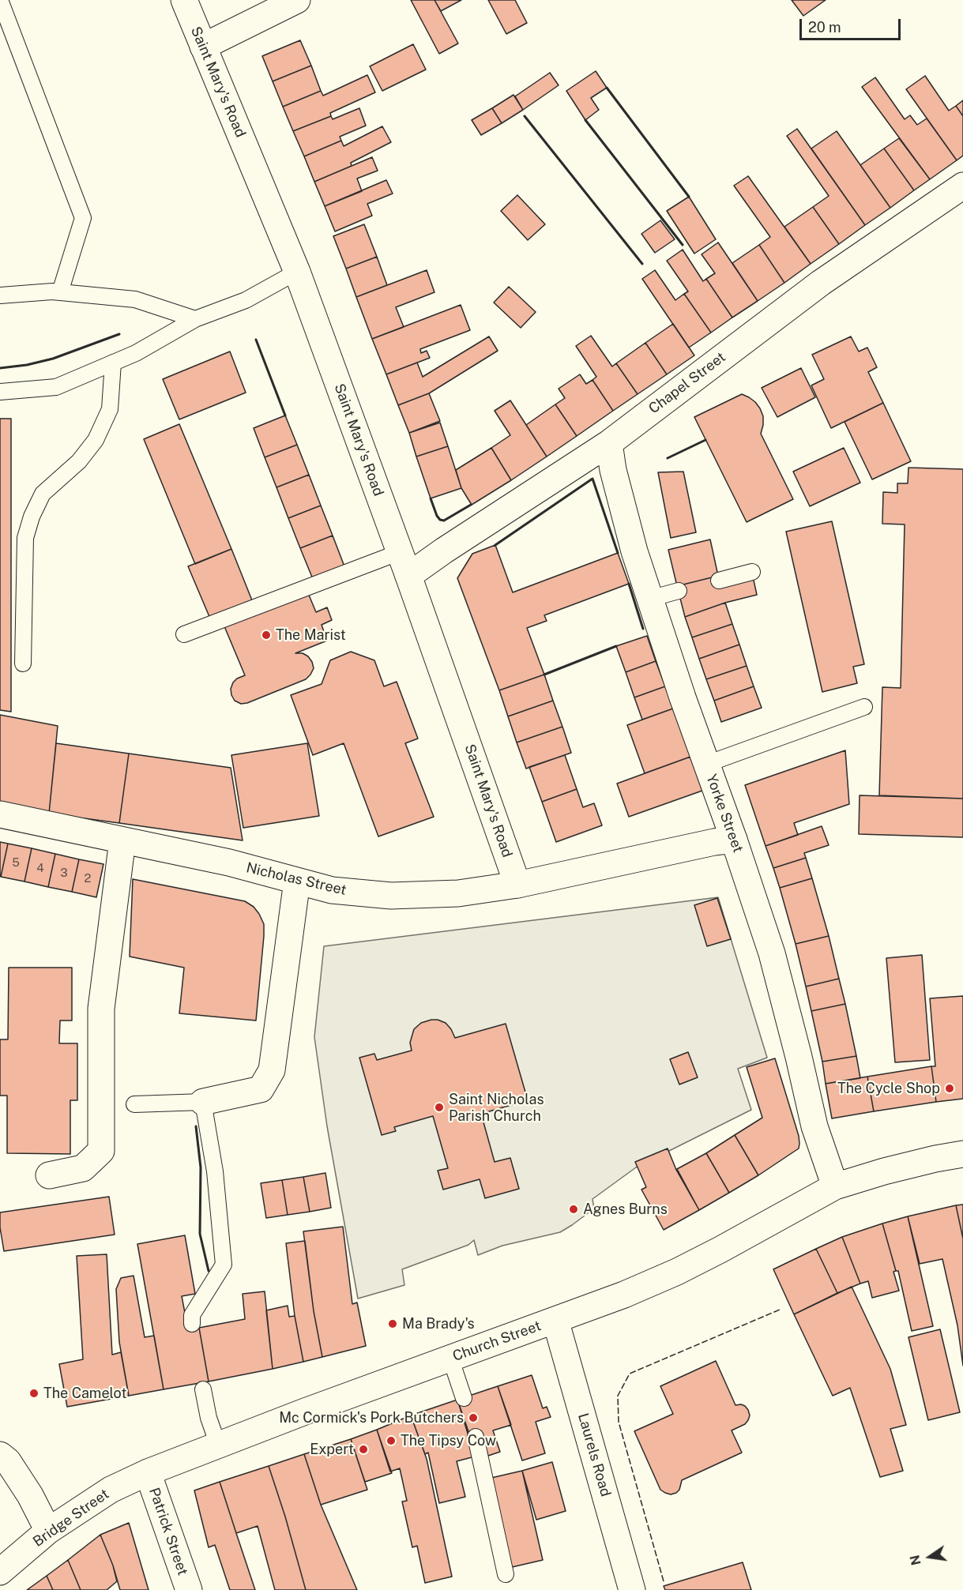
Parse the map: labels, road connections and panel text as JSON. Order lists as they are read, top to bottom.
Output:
{
  "streets": {
    "street": [
      "Saint Mary's Road",
      "Chapel Street",
      "Yorke Street",
      "Nicholas Street",
      "Church Street",
      "Laurels Road",
      "Bridge Street",
      "Patrick Street"
    ]
  },
  "crossings": [
    ["Saint Mary's Road", "Chapel Street"],
    ["Saint Mary's Road", "Nicholas Street"],
    ["Chapel Street", "Yorke Street"],
    ["Yorke Street", "Nicholas Street"],
    ["Yorke Street", "Church Street"],
    ["Church Street", "Laurels Road"],
    ["Church Street", "Bridge Street"],
    ["Church Street", "Patrick Street"],
    ["Bridge Street", "Patrick Street"]
  ],
  "places": [
    "The Marist",
    "The Cycle Shop",
    "Saint Nicholas Parish Church",
    "Agnes Burns",
    "Ma Brady's",
    "The Camelot",
    "Mc Cormick's Pork Butchers",
    "The Tipsy Cow",
    "Expert"
  ],
  "house_numbers": [
    "5",
    "4",
    "3",
    "2"
  ],
  "scale_bar": "20 m",
  "north": "left"
}
